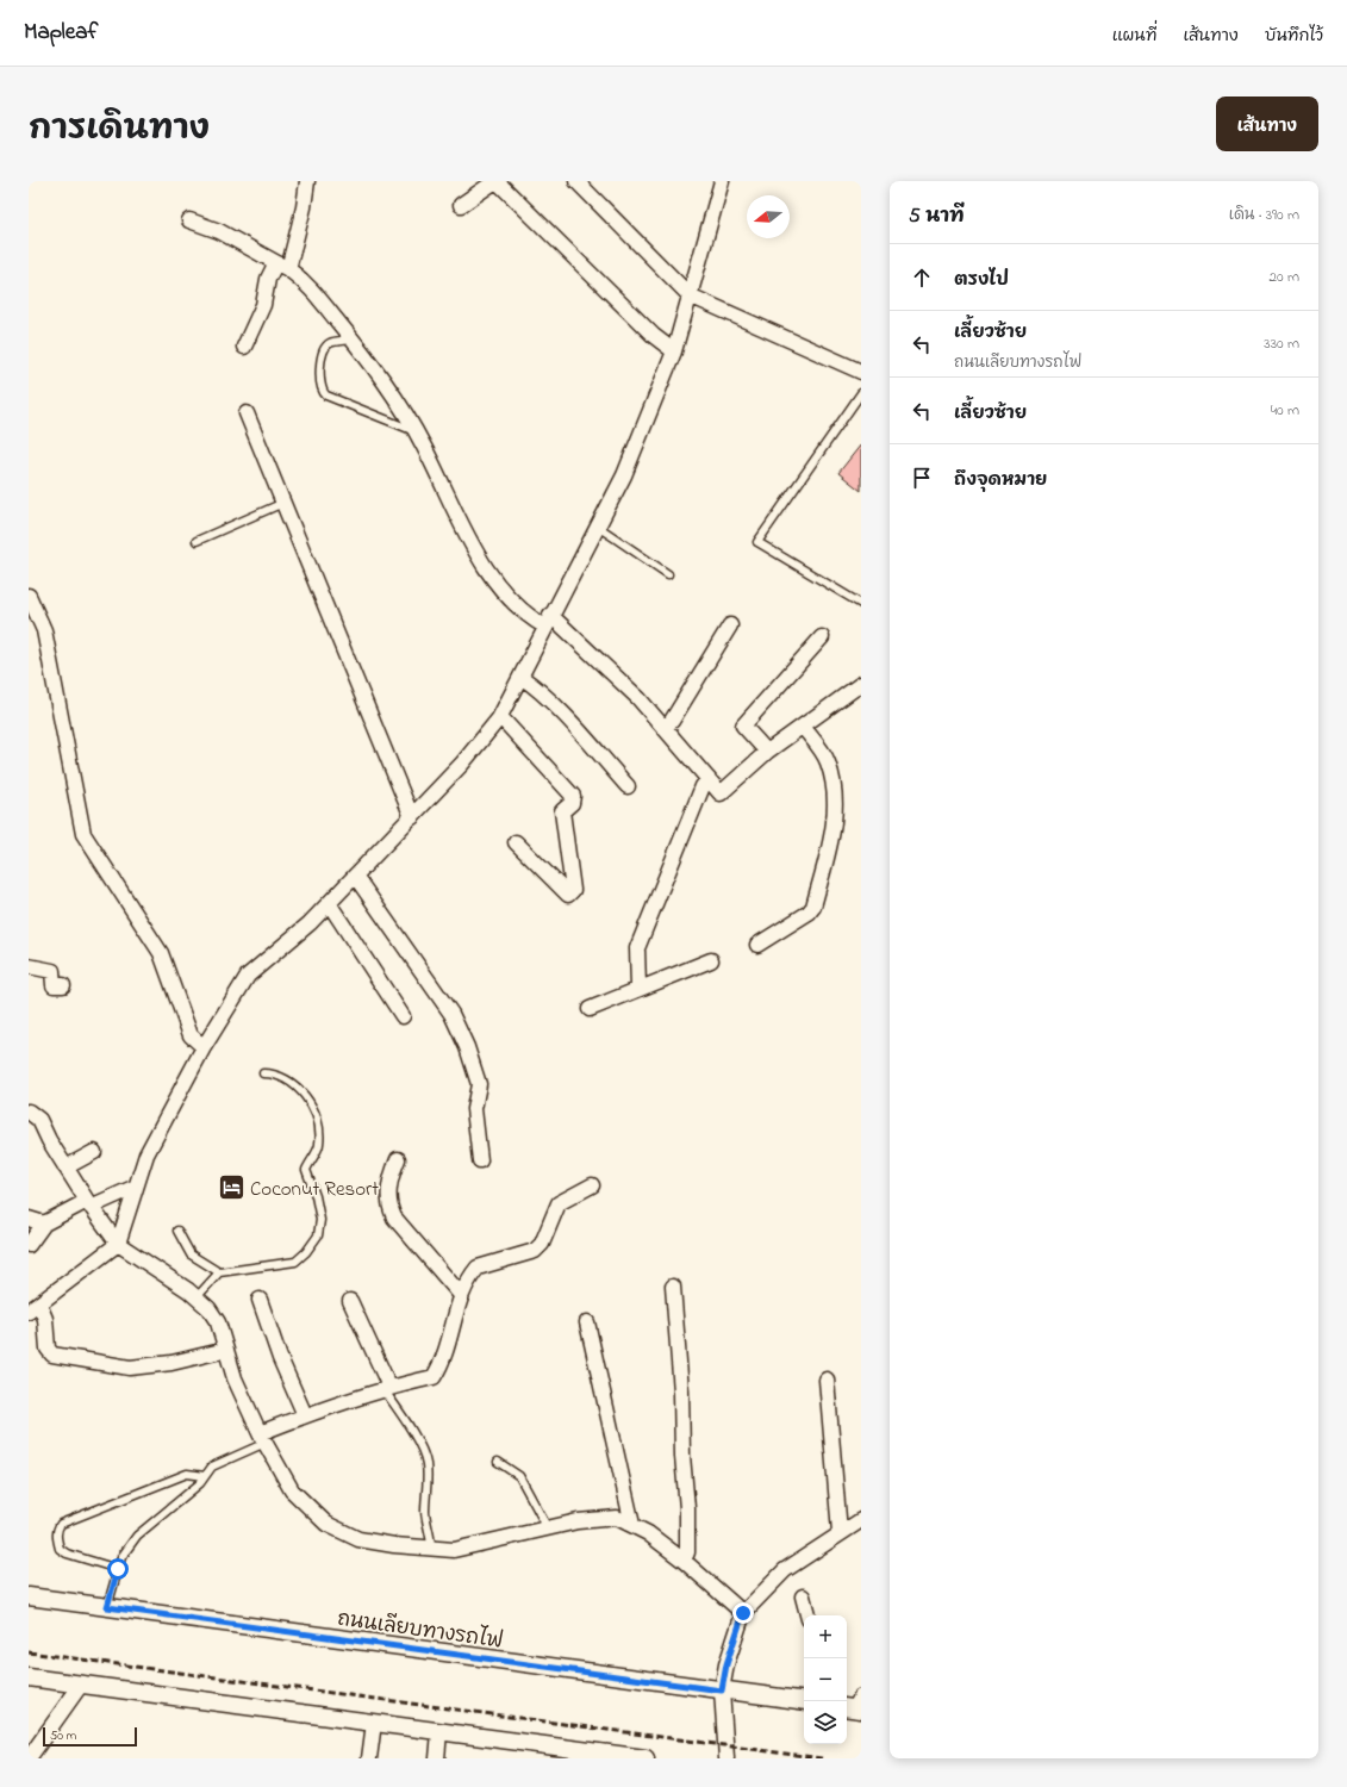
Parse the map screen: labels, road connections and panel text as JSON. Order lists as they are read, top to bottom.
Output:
{
  "streets": {
    "street": ["ถนนเลียบทางรถไฟ"]
  },
  "places": {
    "hotel": ["Coconut Resort"]
  },
  "scale_bar": "50 m",
  "north": "left",
  "page": {
    "header": "Mapleaf",
    "nav": ["แผนที่", "เส้นทาง", "บันทึกไว้"],
    "title": "การเดินทาง",
    "buttons": "เส้นทาง",
    "heading": ["5 นาที", "เดิน · 390 m"],
    "list": [
      ["ตรงไป", "20 m"],
      ["เลี้ยวซ้าย", "ถนนเลียบทางรถไฟ", "330 m"],
      ["เลี้ยวซ้าย", "40 m"],
      "ถึงจุดหมาย"
    ],
    "map_buttons": ["+", "−"],
    "scale": "50 m"
  }
}
